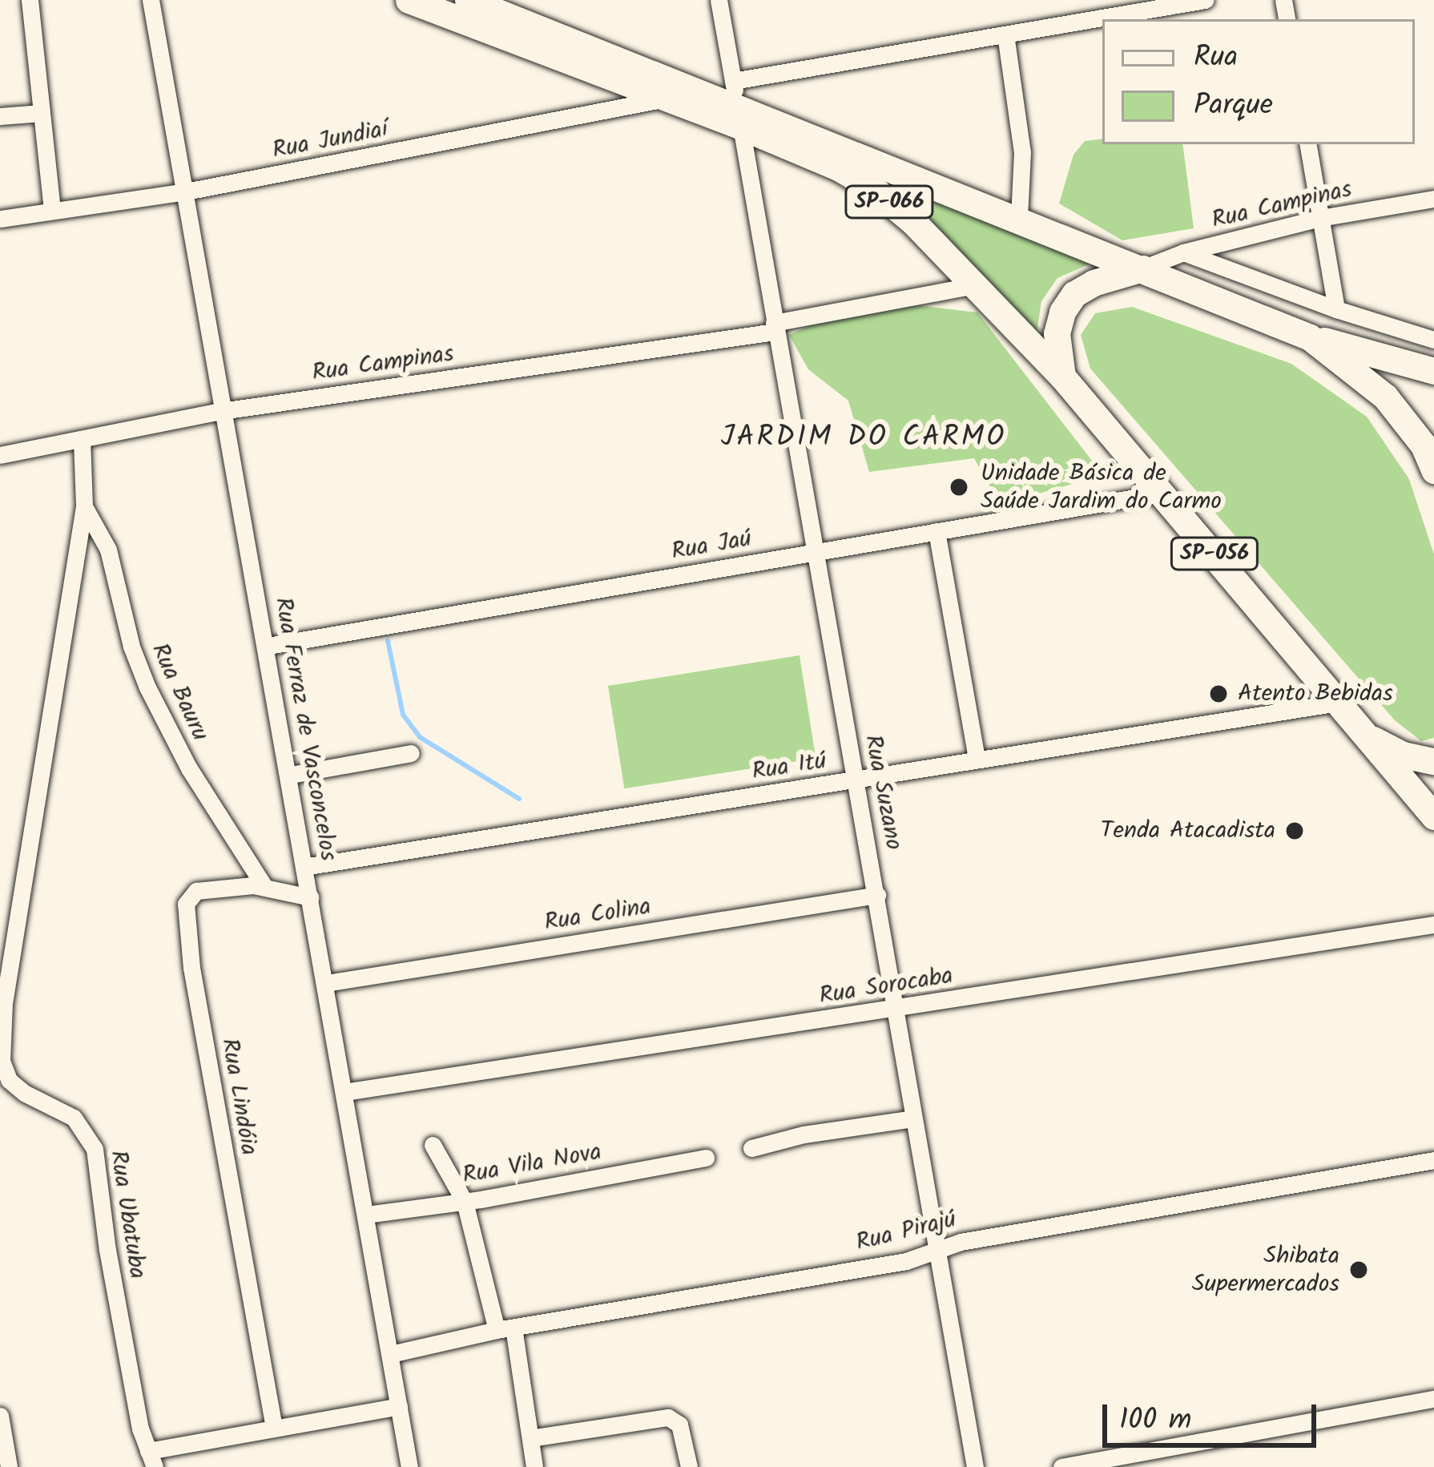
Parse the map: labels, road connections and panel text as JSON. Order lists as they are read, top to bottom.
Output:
{
  "streets": {
    "main road": ["SP-066", "SP-056"],
    "street": [
      "Rua Jundiaí",
      "Rua Campinas",
      "Rua Jaú",
      "Rua Bauru",
      "Rua Ferraz de Vasconcelos",
      "Rua Itú",
      "Rua Suzano",
      "Rua Colina",
      "Rua Sorocaba",
      "Rua Lindóia",
      "Rua Vila Nova",
      "Rua Ubatuba",
      "Rua Pirajú"
    ]
  },
  "crossings": [
    ["Rua Jundiaí", "SP-066"],
    ["Rua Jundiaí", "Rua Ferraz de Vasconcelos"],
    ["SP-066", "Rua Campinas"],
    ["SP-066", "SP-056"],
    ["SP-066", "Rua Suzano"],
    ["Rua Campinas", "Rua Ferraz de Vasconcelos"],
    ["Rua Campinas", "Rua Suzano"],
    ["Rua Campinas", "Rua Ubatuba"],
    ["Rua Jaú", "SP-056"],
    ["Rua Jaú", "Rua Ferraz de Vasconcelos"],
    ["Rua Jaú", "Rua Suzano"],
    ["SP-056", "Rua Itú"],
    ["Rua Bauru", "Rua Lindóia"],
    ["Rua Bauru", "Rua Ubatuba"],
    ["Rua Ferraz de Vasconcelos", "Rua Itú"],
    ["Rua Ferraz de Vasconcelos", "Rua Colina"],
    ["Rua Ferraz de Vasconcelos", "Rua Sorocaba"],
    ["Rua Ferraz de Vasconcelos", "Rua Lindóia"],
    ["Rua Ferraz de Vasconcelos", "Rua Vila Nova"],
    ["Rua Ferraz de Vasconcelos", "Rua Pirajú"],
    ["Rua Itú", "Rua Suzano"],
    ["Rua Suzano", "Rua Colina"],
    ["Rua Suzano", "Rua Sorocaba"],
    ["Rua Suzano", "Rua Pirajú"]
  ],
  "districts": ["JARDIM DO CARMO"],
  "places": [
    "Unidade Básica de Saúde Jardim do Carmo",
    "Atento Bebidas",
    "Tenda Atacadista",
    "Shibata Supermercados"
  ],
  "legend": ["Rua", "Parque"],
  "scale_bar": "100 m"
}
